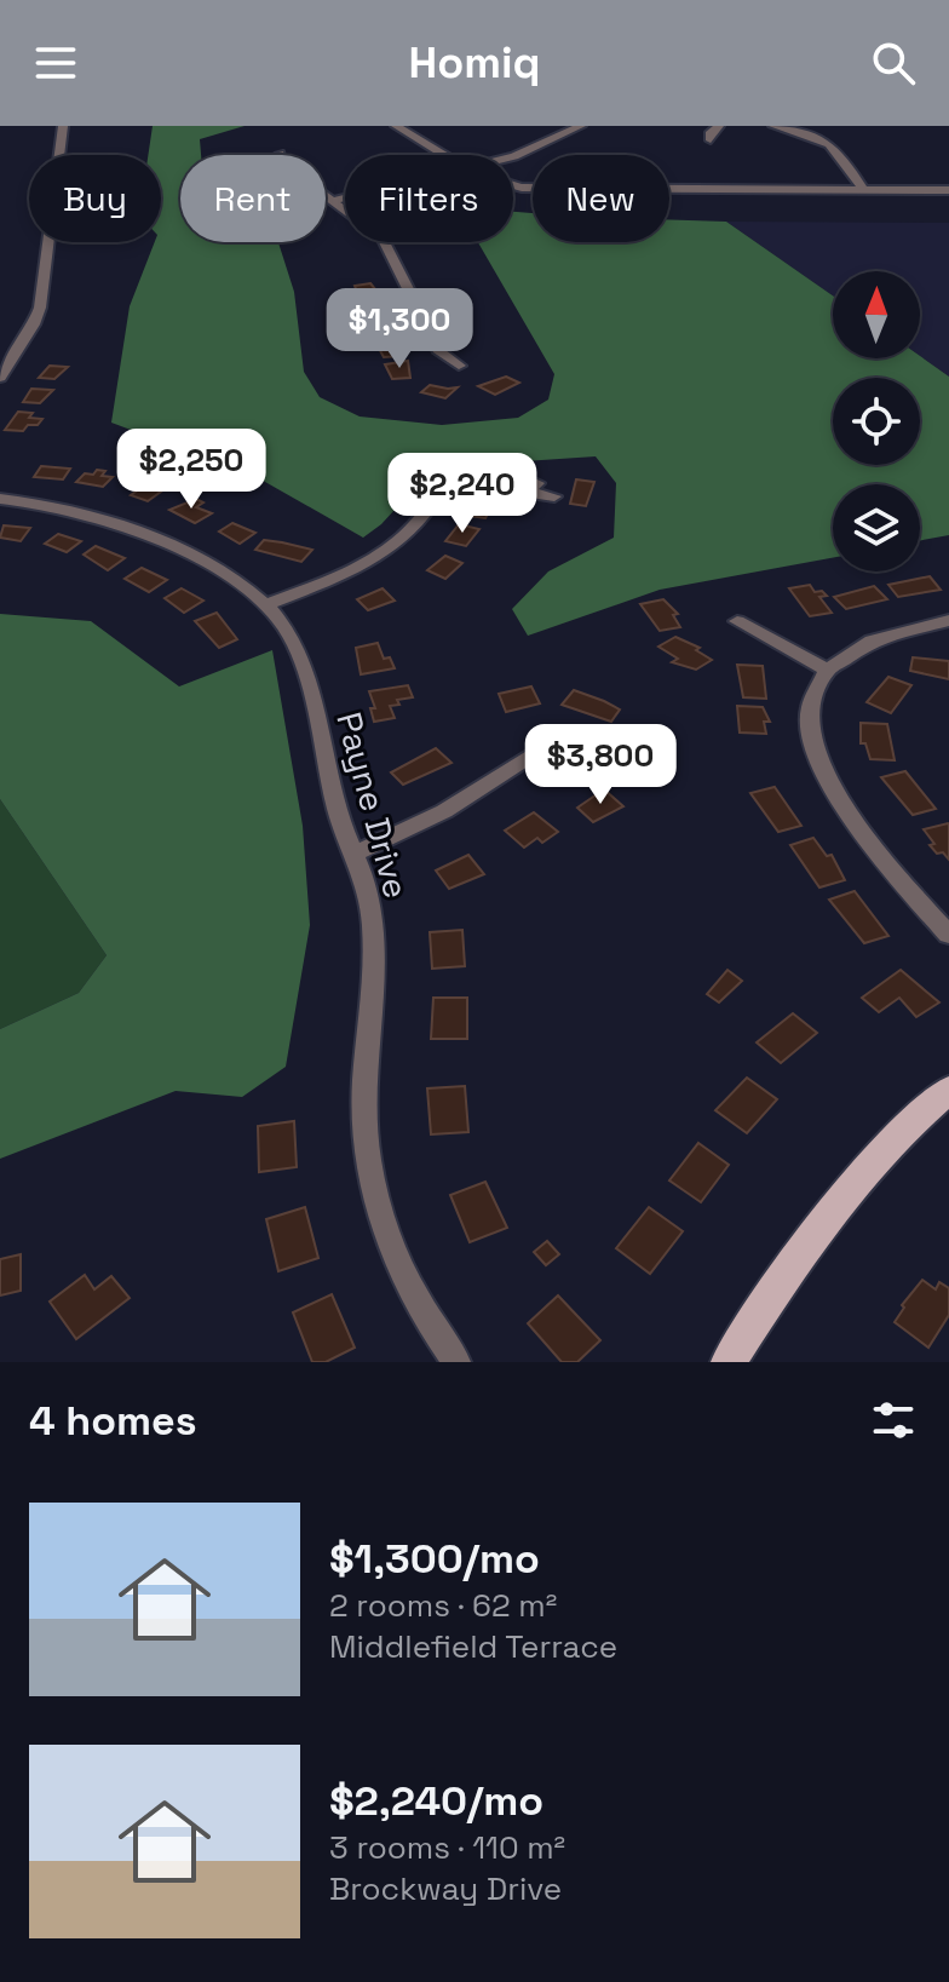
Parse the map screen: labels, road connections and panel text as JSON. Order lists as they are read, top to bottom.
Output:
{
  "streets": {
    "street": ["Payne Drive"]
  },
  "north": "top",
  "page": {
    "header": "Homiq",
    "chip": [
      "Buy",
      "Rent",
      "Filters",
      "New"
    ],
    "price": [
      "$1,300",
      "$2,250",
      "$2,240",
      "$3,800"
    ],
    "heading": "4 homes",
    "list": [
      {
        "name": "$1,300/mo",
        "note": "2 rooms · 62 m² · Middlefield Terrace"
      },
      {
        "name": "$2,240/mo",
        "note": "3 rooms · 110 m² · Brockway Drive"
      }
    ]
  }
}
